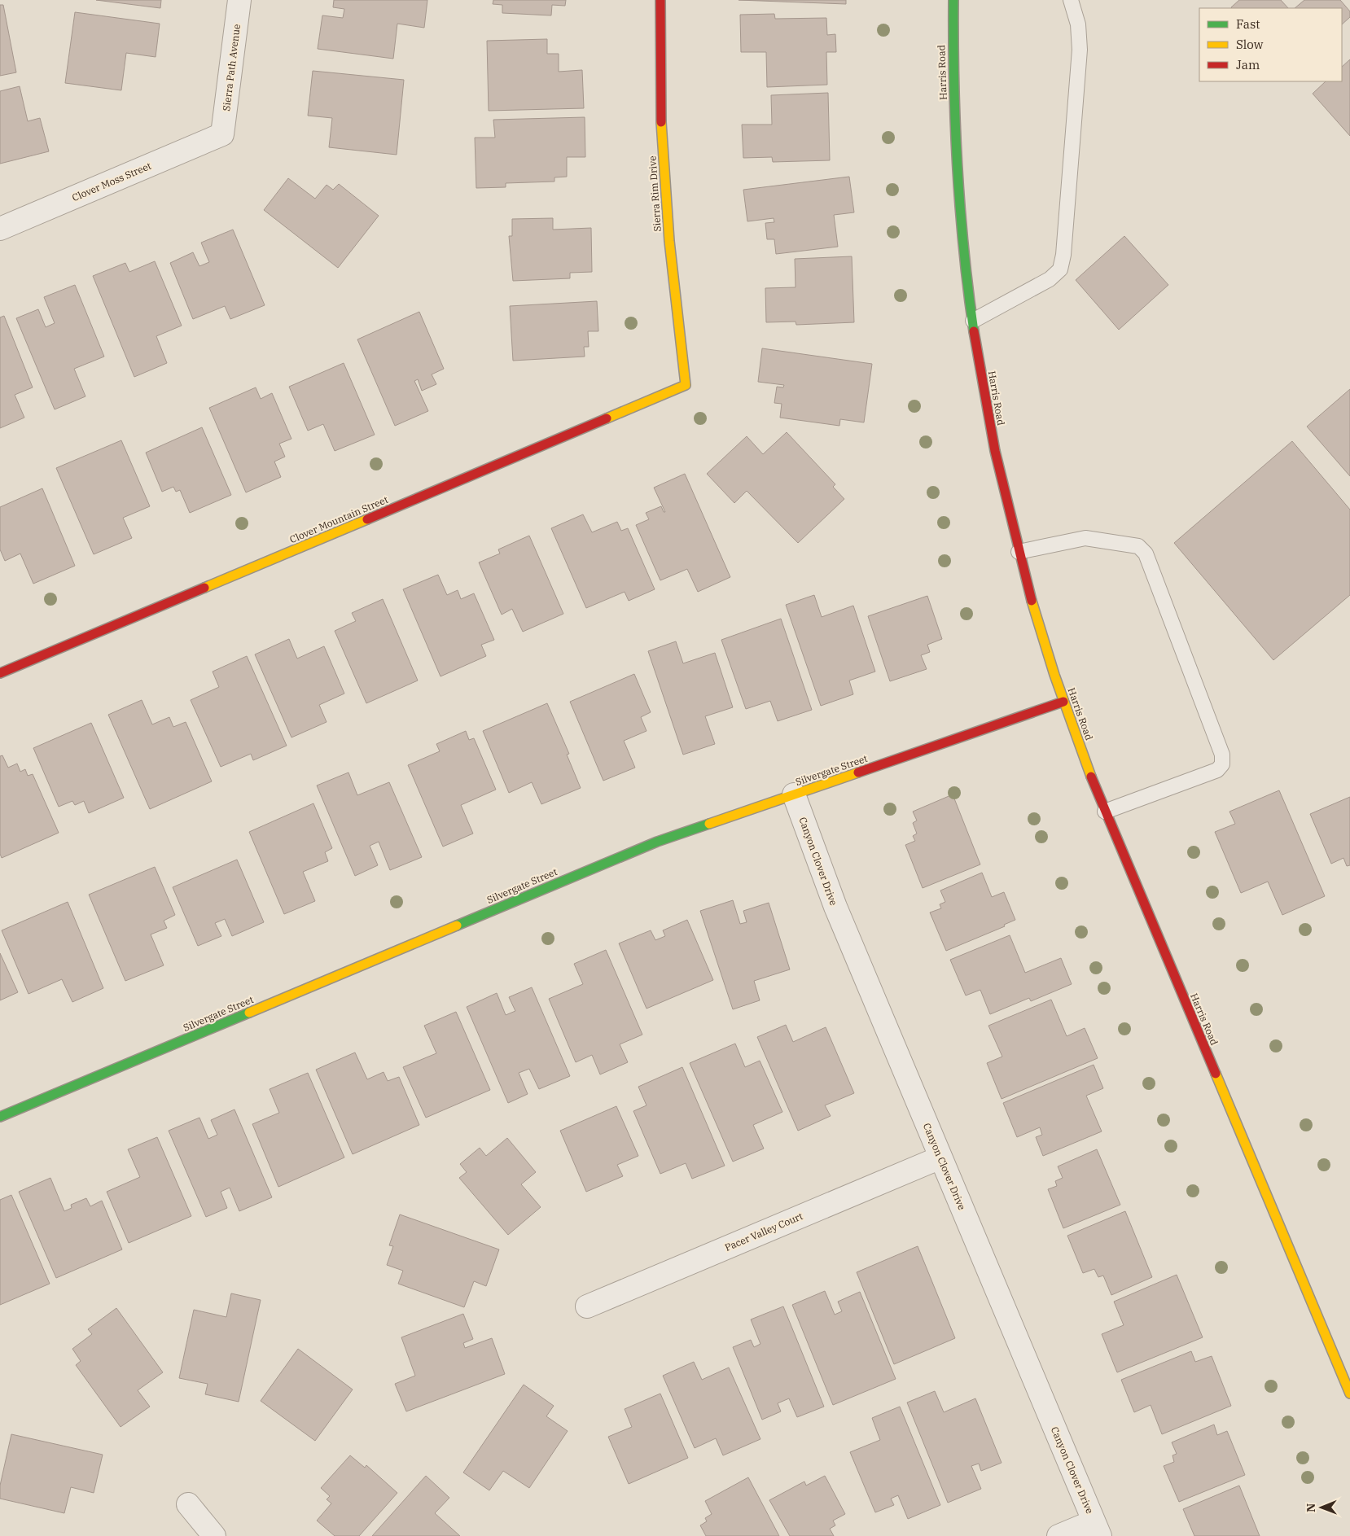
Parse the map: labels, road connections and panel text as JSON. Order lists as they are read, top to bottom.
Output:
{
  "streets": {
    "street": [
      "Sierra Path Avenue",
      "Harris Road",
      "Clover Moss Street",
      "Sierra Rim Drive",
      "Clover Mountain Street",
      "Silvergate Street",
      "Canyon Clover Drive",
      "Pacer Valley Court"
    ]
  },
  "crossings": [
    ["Sierra Path Avenue", "Clover Moss Street"],
    ["Harris Road", "Silvergate Street"],
    ["Sierra Rim Drive", "Clover Mountain Street"],
    ["Silvergate Street", "Canyon Clover Drive"],
    ["Canyon Clover Drive", "Pacer Valley Court"]
  ],
  "legend": ["Fast", "Slow", "Jam"],
  "north": "left"
}
